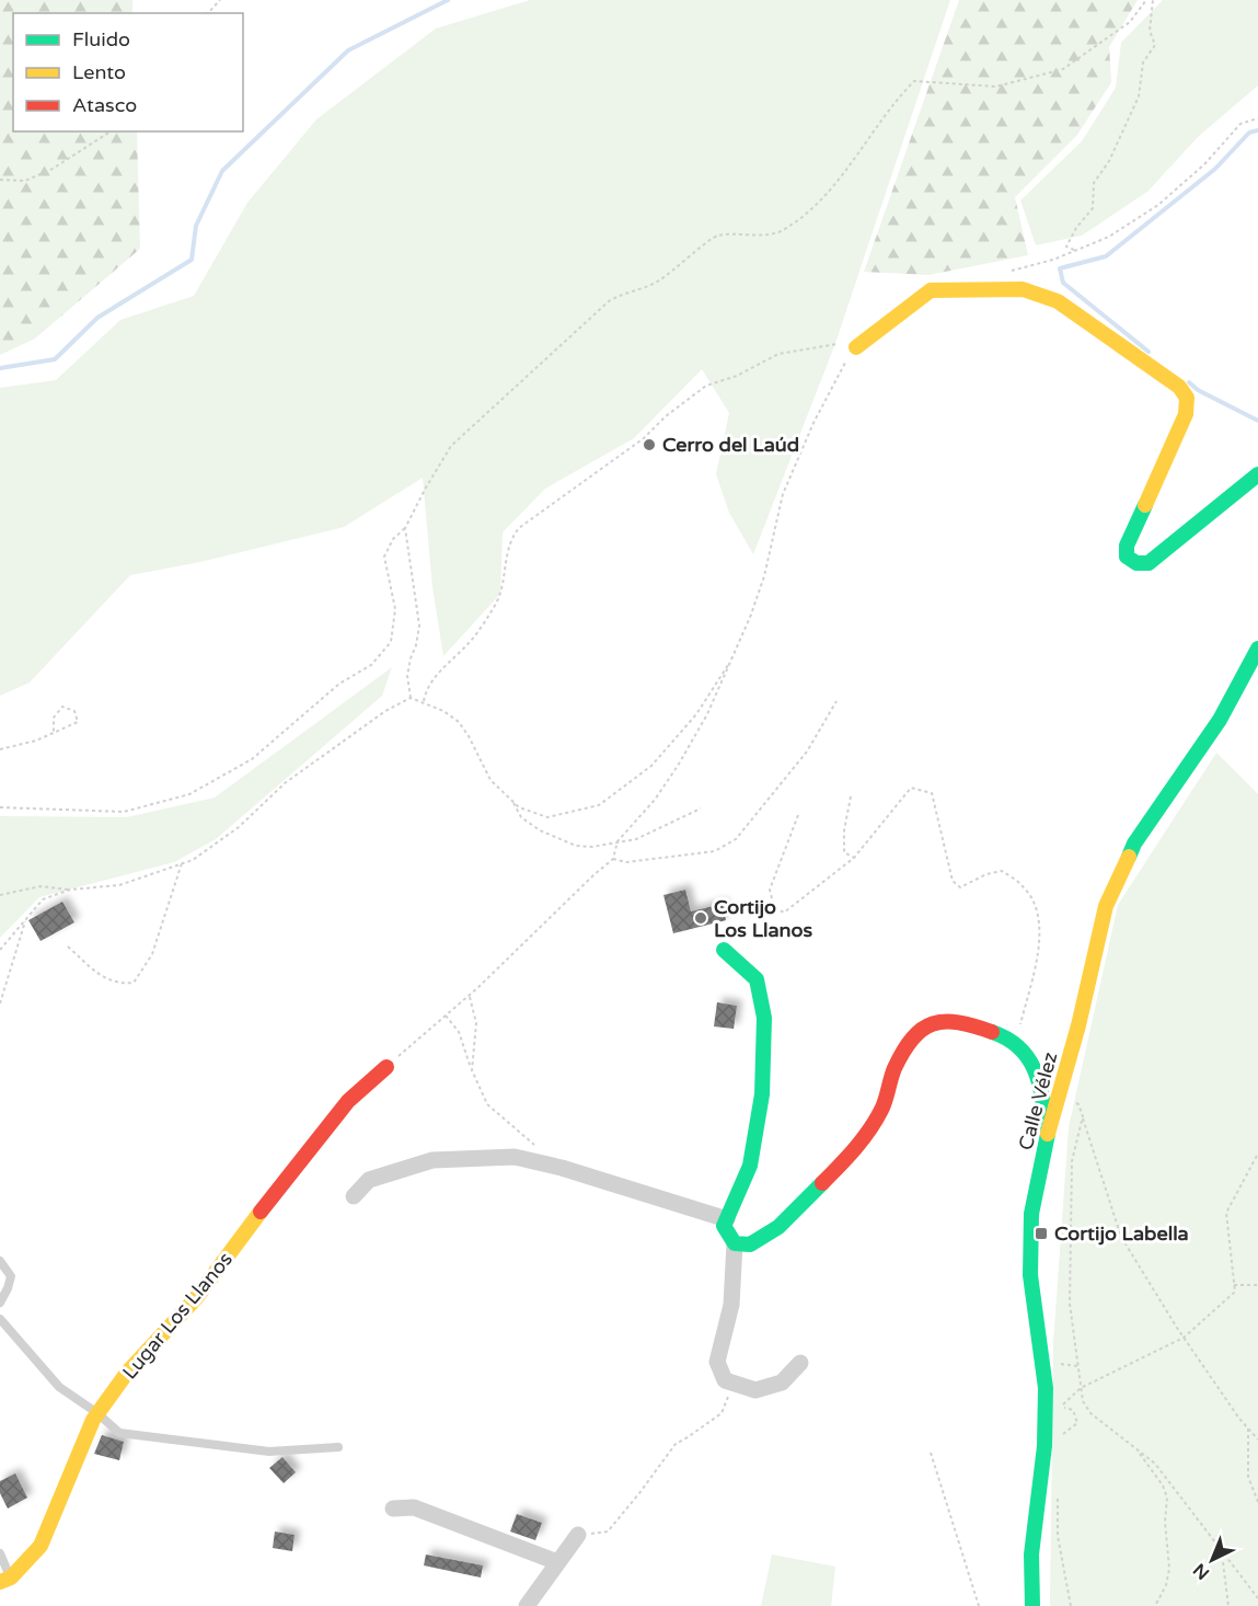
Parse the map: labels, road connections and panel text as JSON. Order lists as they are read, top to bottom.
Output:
{
  "streets": {
    "street": ["Calle Vélez", "Lugar Los Llanos"]
  },
  "places": {
    "other": ["Cerro del Laúd", "Cortijo Los Llanos"],
    "transit": ["Cortijo Labella"]
  },
  "legend": ["Fluido", "Lento", "Atasco"],
  "north": "bottom left"
}
